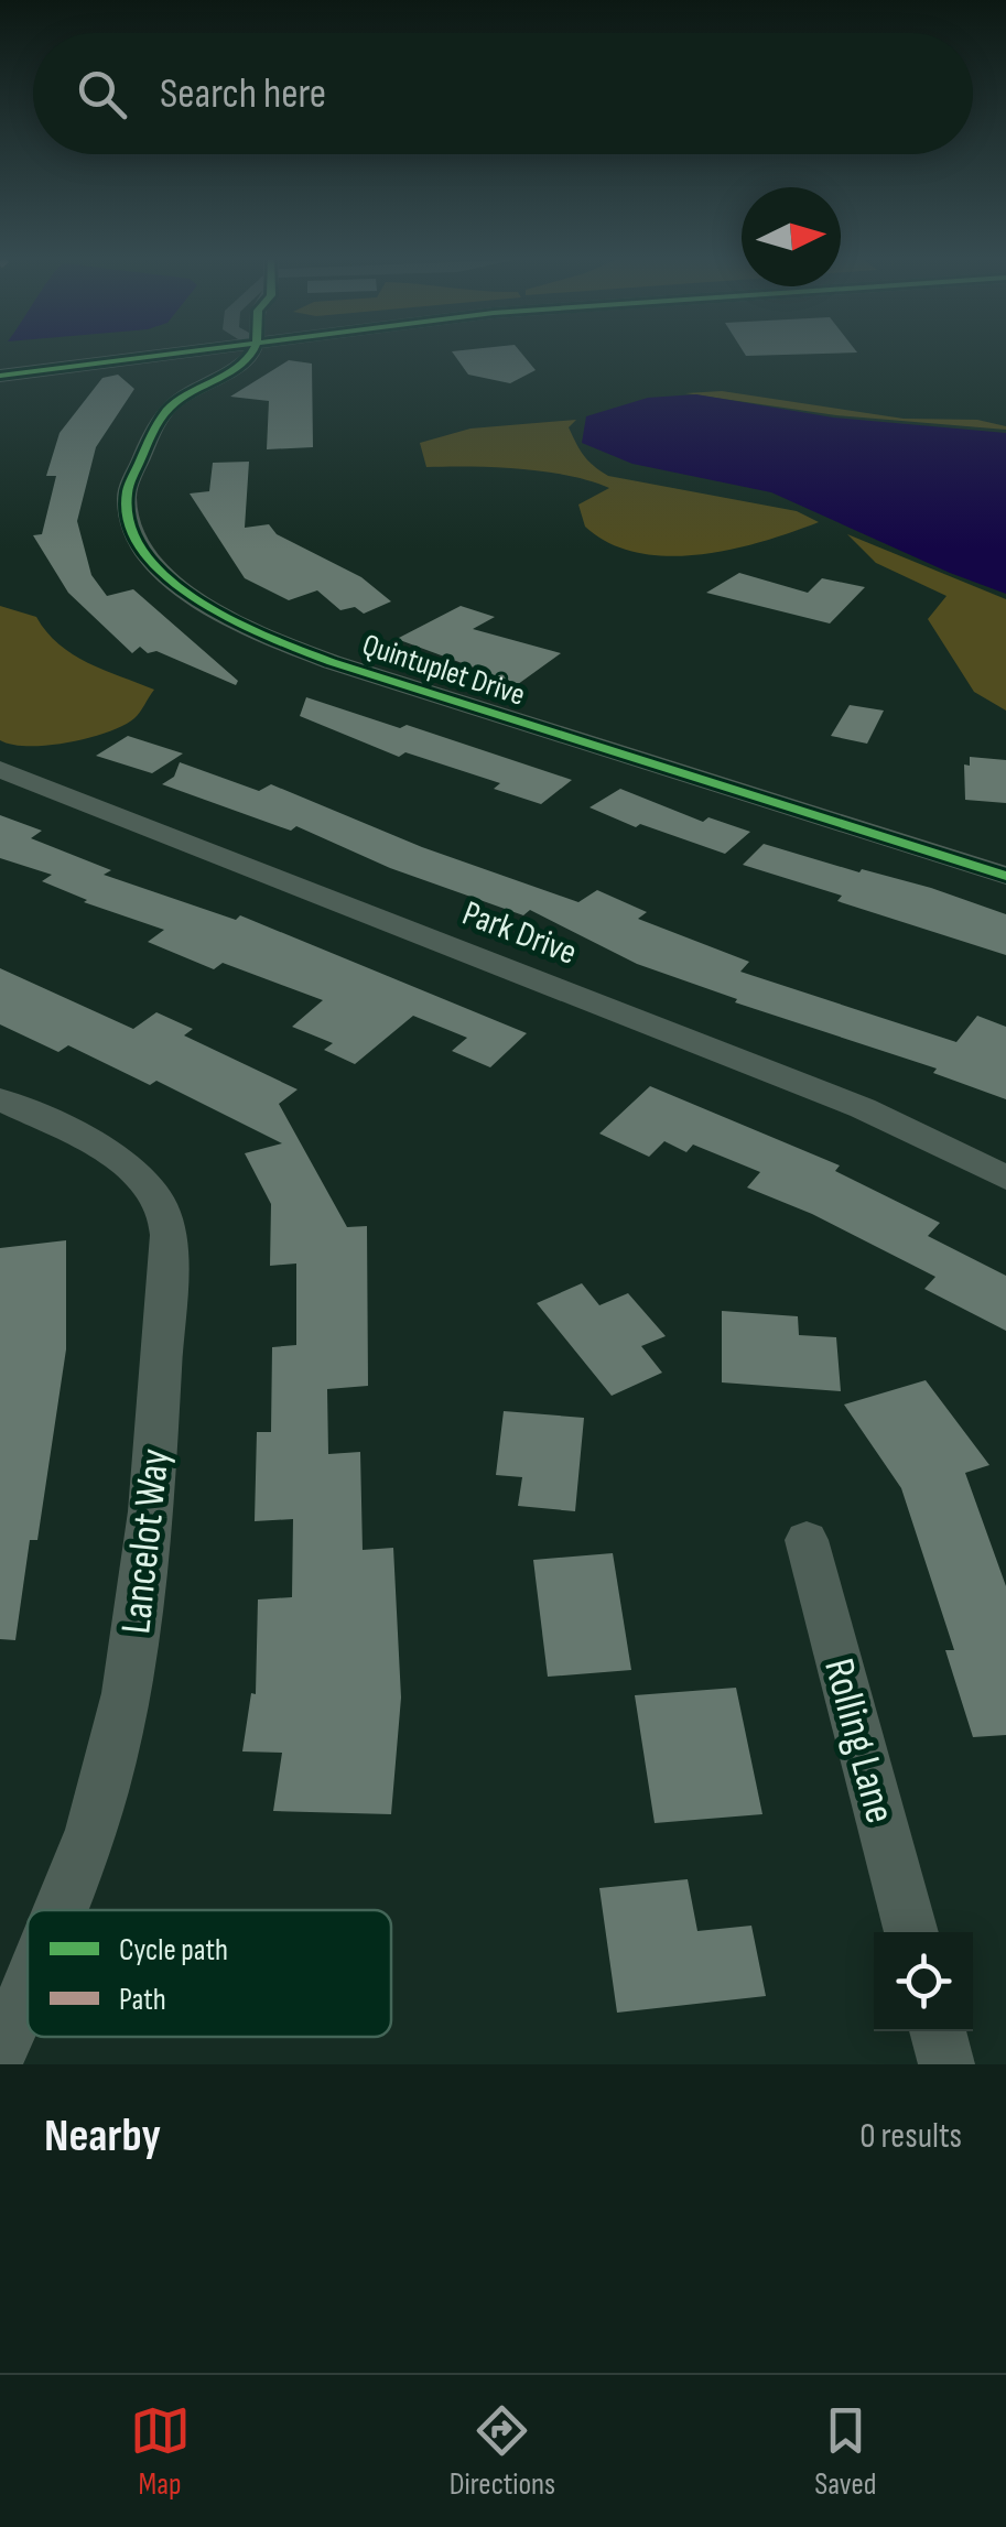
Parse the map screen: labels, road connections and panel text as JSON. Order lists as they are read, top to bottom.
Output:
{
  "streets": {
    "street": [
      "Quintuplet Drive",
      "Park Drive",
      "Lancelot Way",
      "Rolling Lane"
    ]
  },
  "legend": ["Cycle path", "Path"],
  "north": "right",
  "page": {
    "search": "Search here",
    "heading": ["Nearby", "0 results"],
    "nav": ["Map", "Directions", "Saved"]
  }
}
